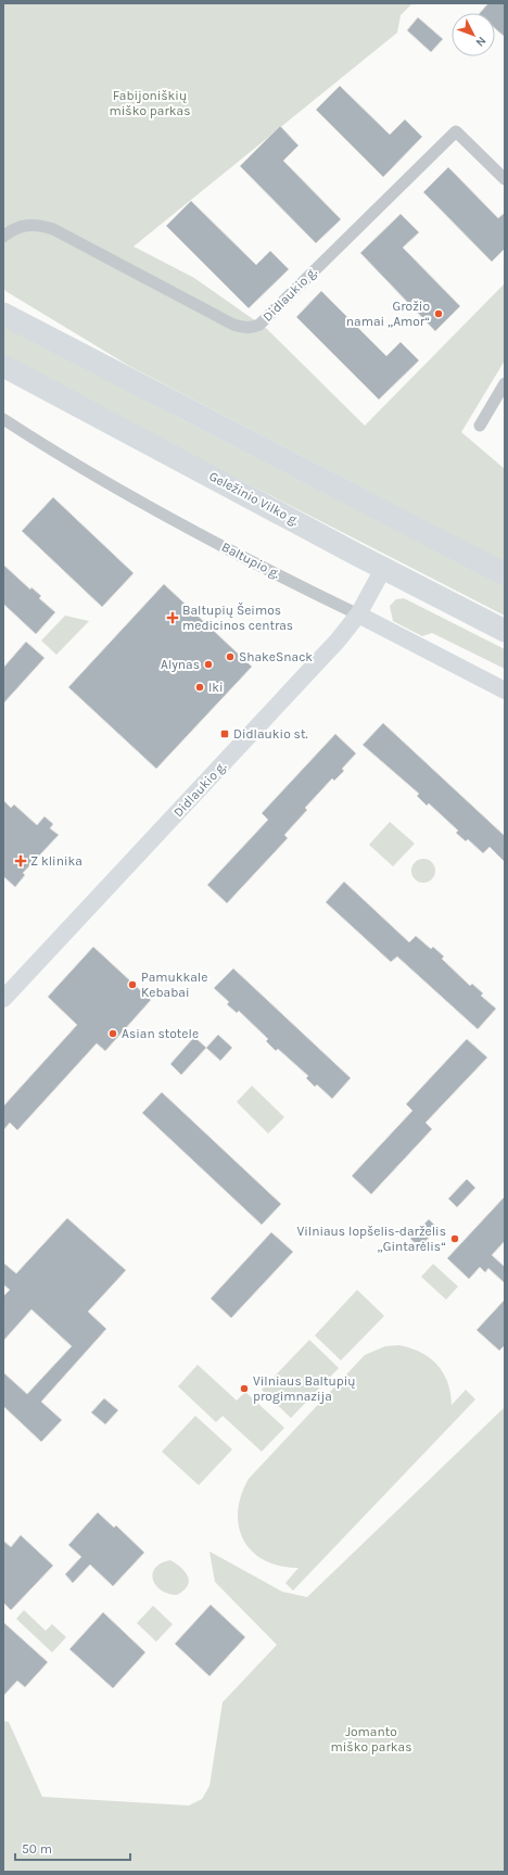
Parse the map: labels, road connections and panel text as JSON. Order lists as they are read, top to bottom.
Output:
{
  "streets": {
    "highway": ["Geležinio Vilko g."],
    "street": ["Didlaukio g.", "Baltupio g."]
  },
  "crossings": [
    ["Didlaukio g.", "Geležinio Vilko g."],
    ["Didlaukio g.", "Baltupio g."]
  ],
  "parks": ["Fabijoniškių miško parkas", "Jomanto miško parkas"],
  "places": {
    "other": [
      "Grožio namai „Amor“",
      "ShakeSnack",
      "Alynas",
      "Iki",
      "Pamukkale Kebabai",
      "Asian stotele",
      "Vilniaus lopšelis-darželis „Gintarėlis“",
      "Vilniaus Baltupių progimnazija"
    ],
    "health": ["Baltupių Šeimos medicinos centras", "Z klinika"],
    "transit": ["Didlaukio st."]
  },
  "scale_bar": "50 m",
  "north": "bottom right"
}
